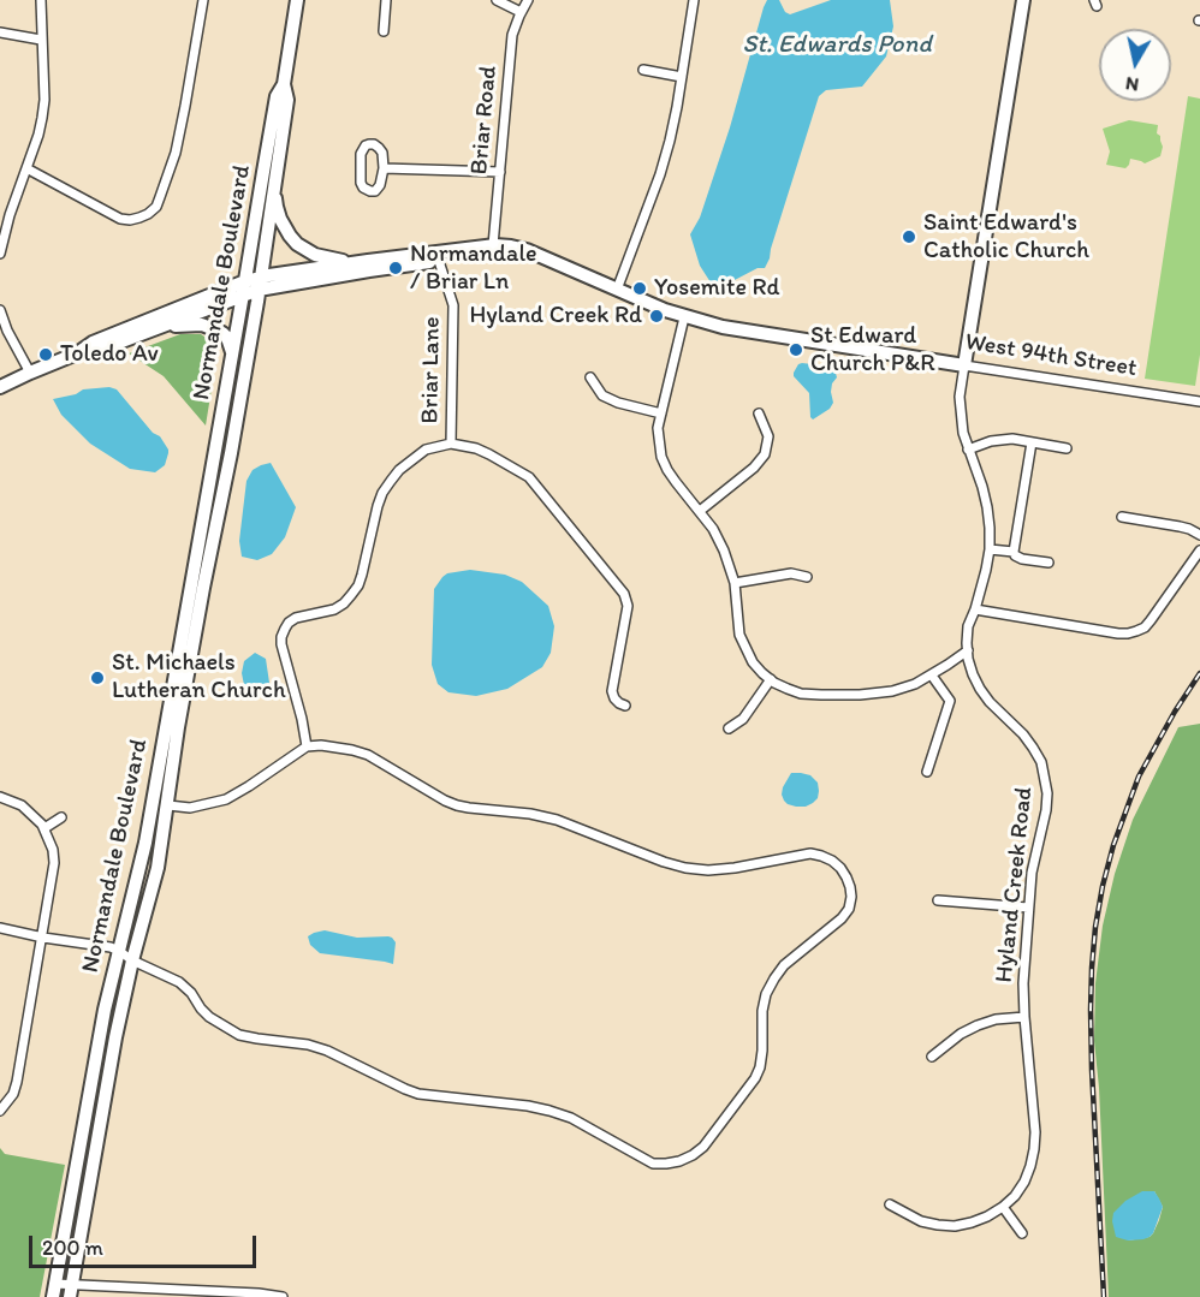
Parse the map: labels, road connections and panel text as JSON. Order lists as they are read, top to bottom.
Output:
{
  "streets": {
    "main road": ["Normandale Boulevard", "West 94th Street"],
    "street": ["Briar Road", "Briar Lane", "Hyland Creek Road"]
  },
  "crossings": [
    ["Briar Road", "West 94th Street"],
    ["Normandale Boulevard", "West 94th Street"],
    ["West 94th Street", "Briar Lane"]
  ],
  "water": ["St. Edwards Pond"],
  "places": [
    "Saint Edward's Catholic Church",
    "Normandale / Briar Ln",
    "Yosemite Rd",
    "Hyland Creek Rd",
    "St Edward Church P&R",
    "Toledo Av",
    "St. Michaels Lutheran Church"
  ],
  "scale_bar": "200 m",
  "north": "bottom"
}
